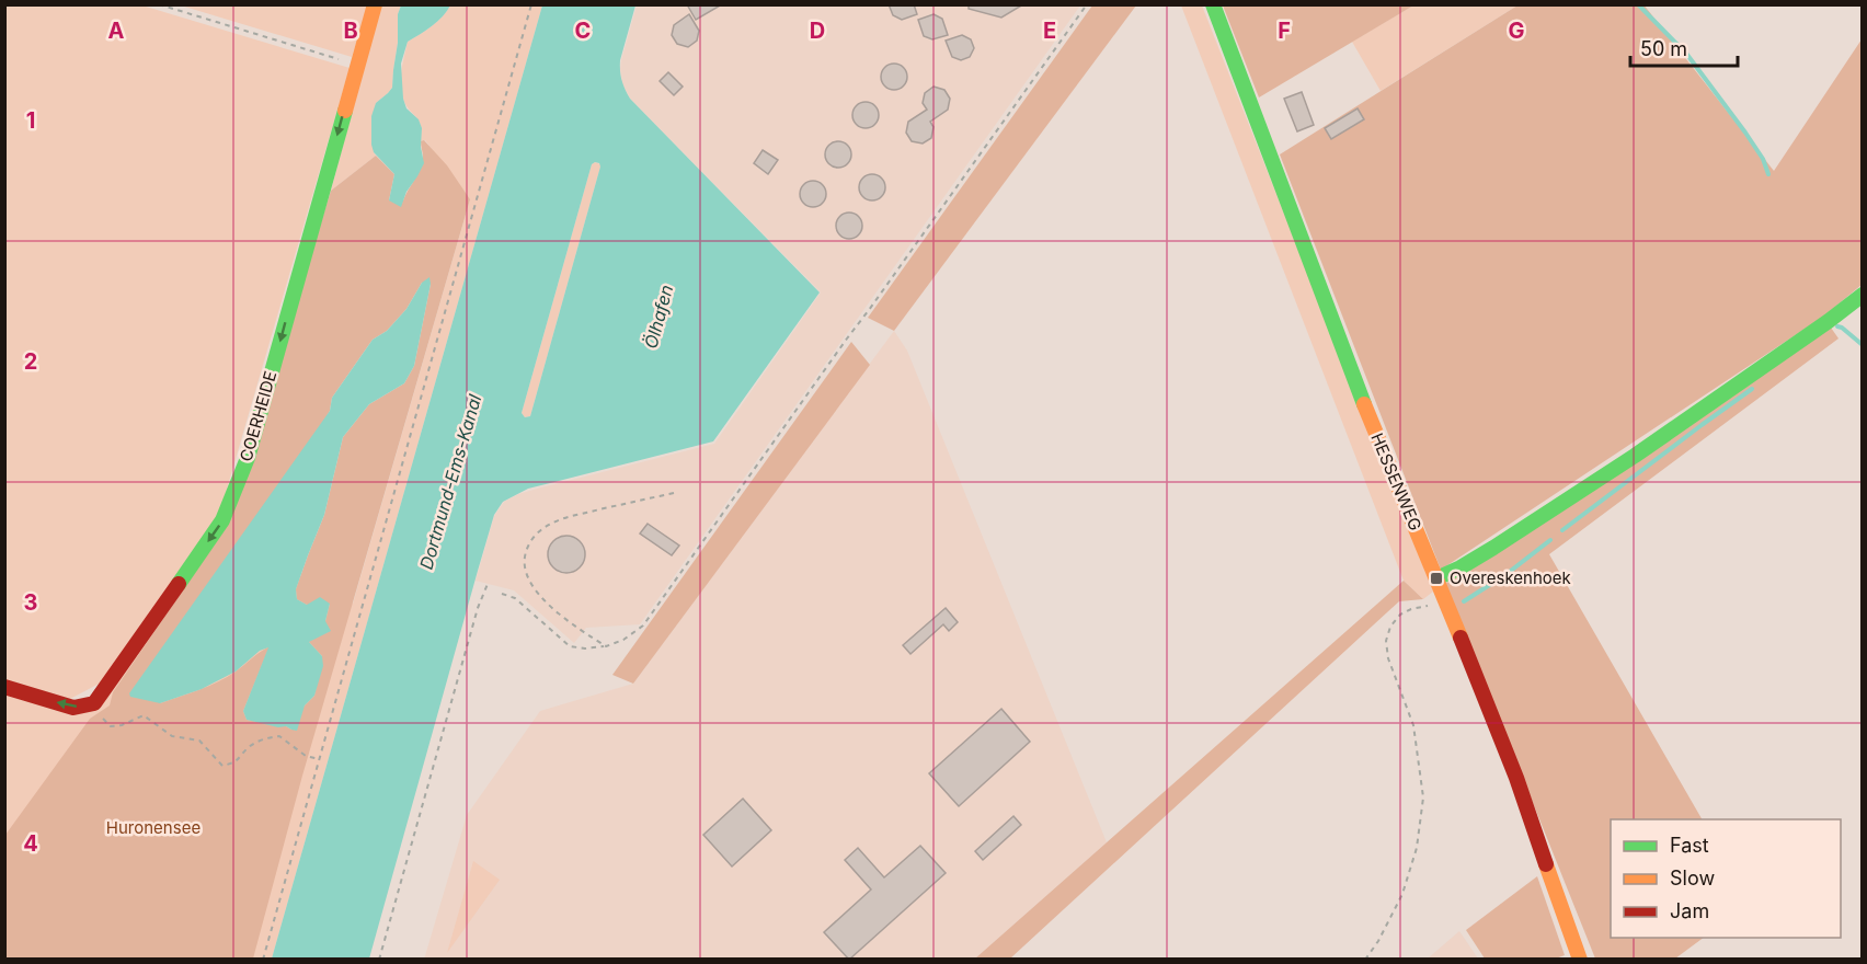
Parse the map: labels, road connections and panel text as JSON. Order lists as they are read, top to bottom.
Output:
{
  "streets": {
    "street": ["COERHEIDE", "HESSENWEG"]
  },
  "one_way": ["COERHEIDE"],
  "water": ["Ölhafen", "Dortmund-Ems-Kanal"],
  "parks": ["Huronensee"],
  "places": {
    "transit": ["Overeskenhoek"]
  },
  "legend": ["Fast", "Slow", "Jam"],
  "scale_bar": "50 m",
  "grid": {
    "columns": [
      "A",
      "B",
      "C",
      "D",
      "E",
      "F",
      "G"
    ],
    "rows": [
      "1",
      "2",
      "3",
      "4"
    ]
  }
}
